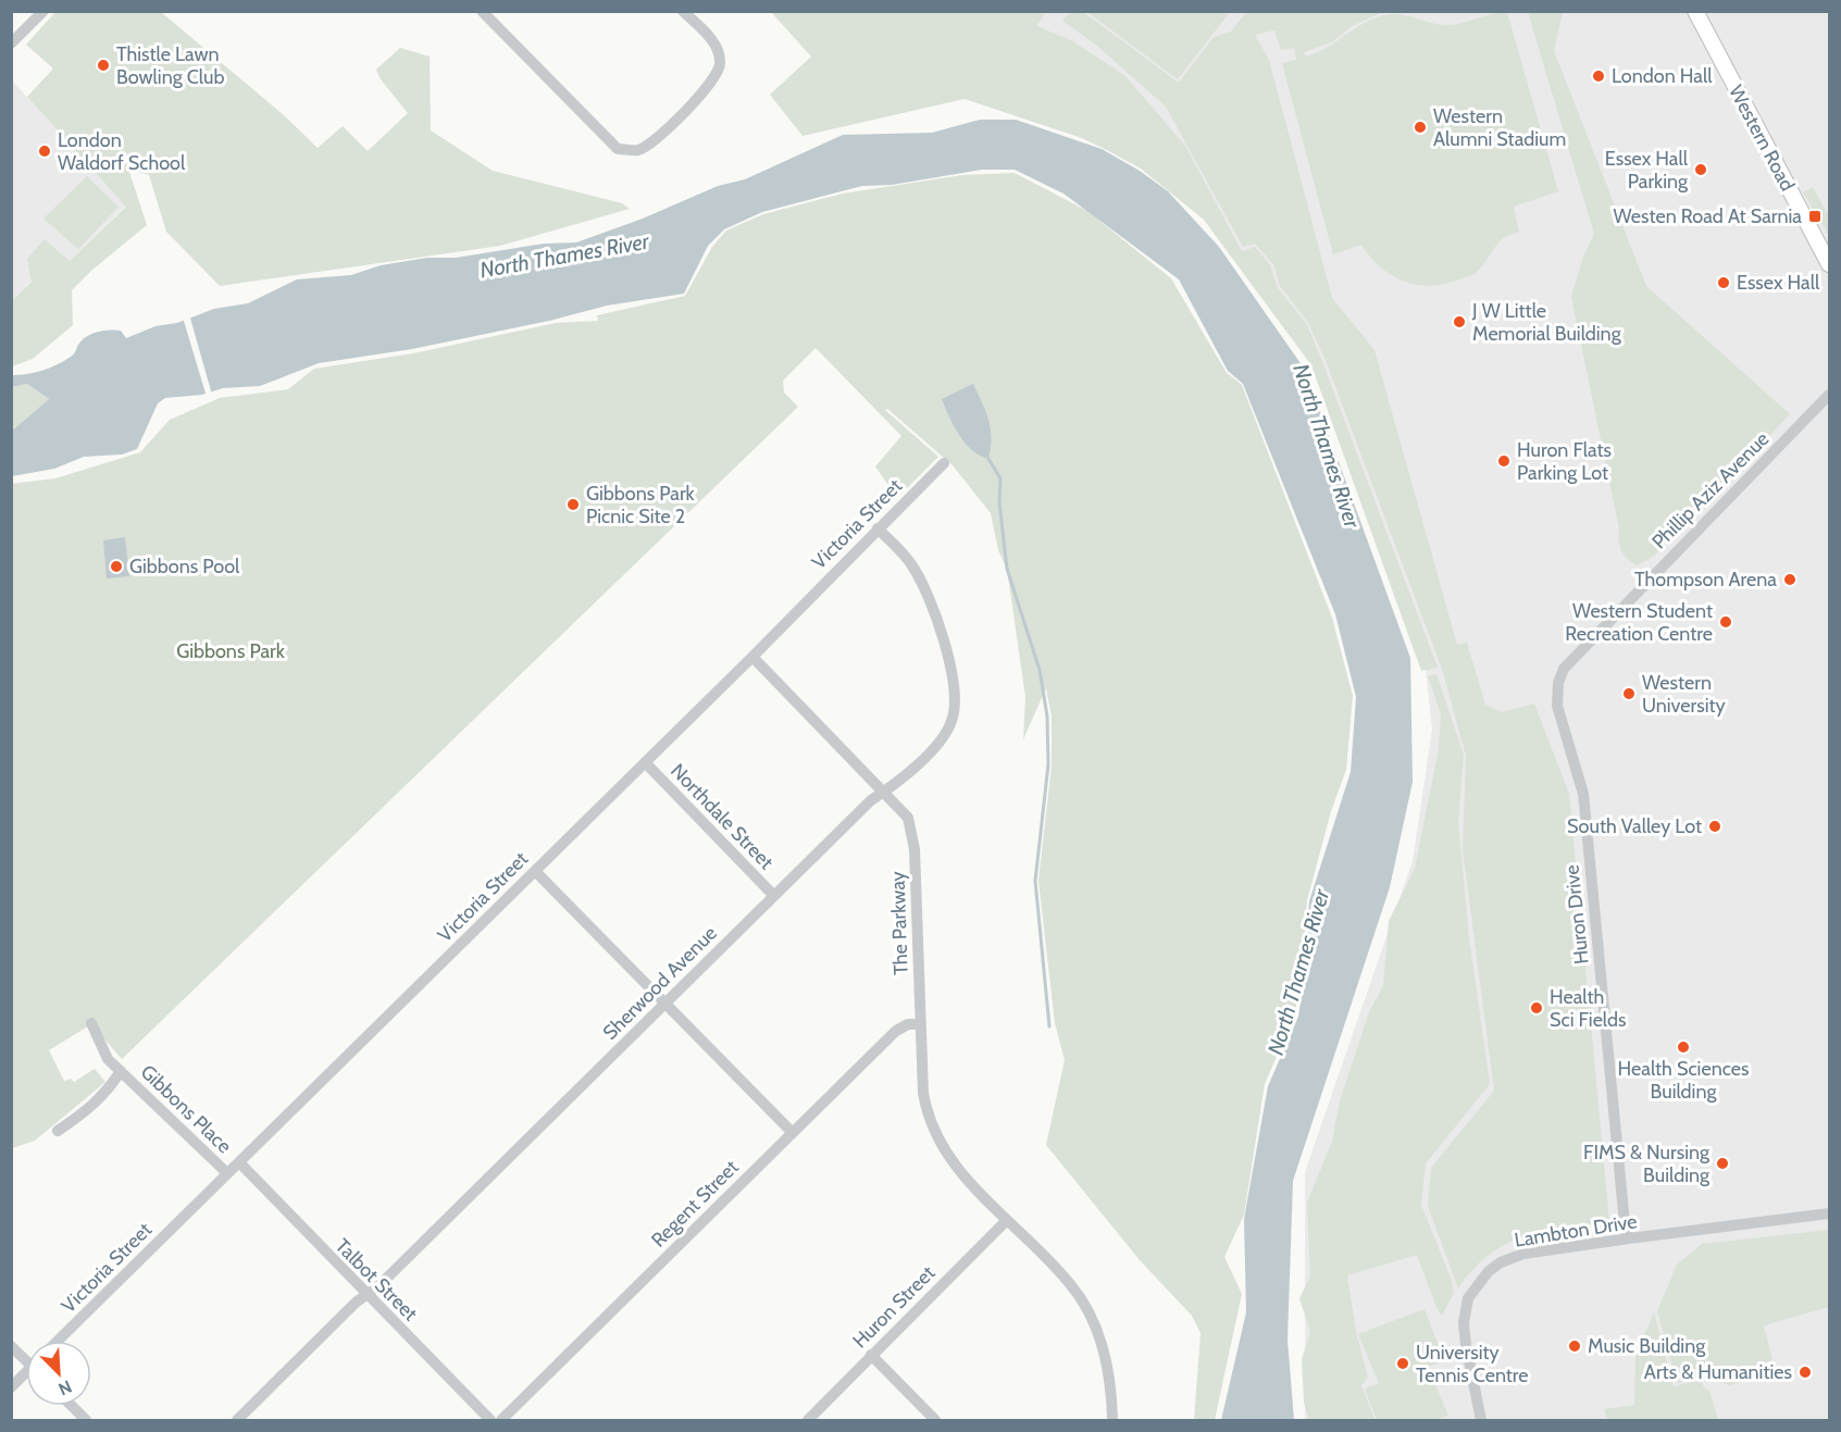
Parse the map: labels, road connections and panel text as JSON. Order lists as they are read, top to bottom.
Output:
{
  "streets": {
    "main road": ["Western Road"],
    "street": [
      "Phillip Aziz Avenue",
      "Victoria Street",
      "Northdale Street",
      "Huron Drive",
      "The Parkway",
      "Sherwood Avenue",
      "Gibbons Place",
      "Regent Street",
      "Lambton Drive",
      "Talbot Street",
      "Huron Street"
    ]
  },
  "crossings": [
    ["Phillip Aziz Avenue", "Huron Drive"],
    ["Victoria Street", "Northdale Street"],
    ["Victoria Street", "The Parkway"],
    ["Victoria Street", "Sherwood Avenue"],
    ["Victoria Street", "Gibbons Place"],
    ["Victoria Street", "Talbot Street"],
    ["Northdale Street", "Sherwood Avenue"],
    ["Huron Drive", "Lambton Drive"],
    ["The Parkway", "Sherwood Avenue"],
    ["The Parkway", "Regent Street"],
    ["The Parkway", "Huron Street"],
    ["Sherwood Avenue", "Talbot Street"]
  ],
  "water": ["North Thames River"],
  "parks": ["Gibbons Park"],
  "places": {
    "other": [
      "Thistle Lawn Bowling Club",
      "London Hall",
      "Western Alumni Stadium",
      "London Waldorf School",
      "Essex Hall Parking",
      "Essex Hall",
      "J W Little Memorial Building",
      "Huron Flats Parking Lot",
      "Gibbons Park Picnic Site 2",
      "Gibbons Pool",
      "Thompson Arena",
      "Western Student Recreation Centre",
      "Western University",
      "South Valley Lot",
      "Health Sci Fields",
      "Health Sciences Building",
      "FIMS & Nursing Building",
      "Music Building",
      "University Tennis Centre",
      "Arts & Humanities"
    ],
    "transit": ["Westen Road At Sarnia"]
  },
  "north": "bottom right"
}
